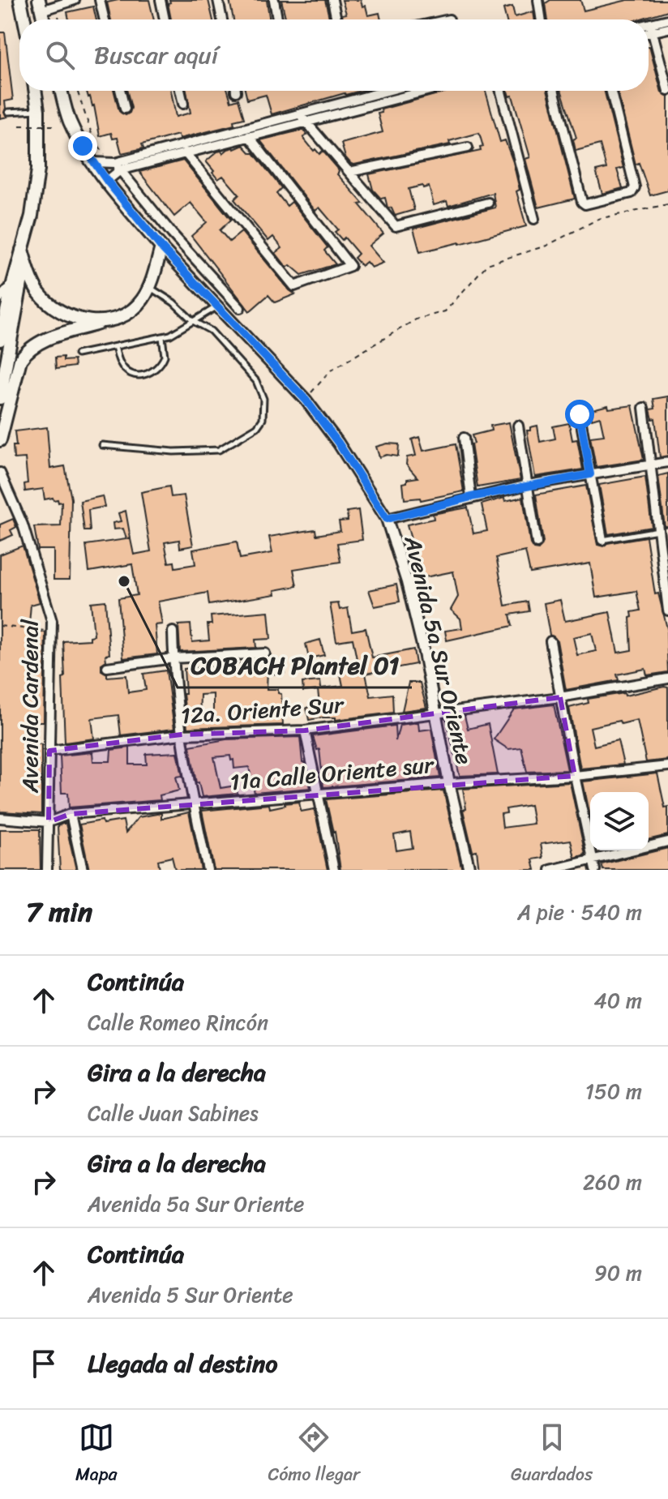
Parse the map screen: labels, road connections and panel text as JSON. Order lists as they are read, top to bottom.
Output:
{
  "streets": {
    "street": [
      "Avenida 5a Sur Oriente",
      "Avenida Cardenal",
      "12a. Oriente Sur",
      "11a Calle Oriente sur"
    ]
  },
  "crossings": [
    ["Avenida 5a Sur Oriente", "12a. Oriente Sur"],
    ["Avenida 5a Sur Oriente", "11a Calle Oriente sur"],
    ["Avenida Cardenal", "12a. Oriente Sur"],
    ["Avenida Cardenal", "11a Calle Oriente sur"]
  ],
  "places": ["COBACH Plantel 01"],
  "page": {
    "search": "Buscar aquí",
    "heading": ["7 min", "A pie · 540 m"],
    "list": [
      ["Continúa", "Calle Romeo Rincón", "40 m"],
      ["Gira a la derecha", "Calle Juan Sabines", "150 m"],
      ["Gira a la derecha", "Avenida 5a Sur Oriente", "260 m"],
      ["Continúa", "Avenida 5 Sur Oriente", "90 m"],
      "Llegada al destino"
    ],
    "nav": ["Mapa", "Cómo llegar", "Guardados"]
  }
}
